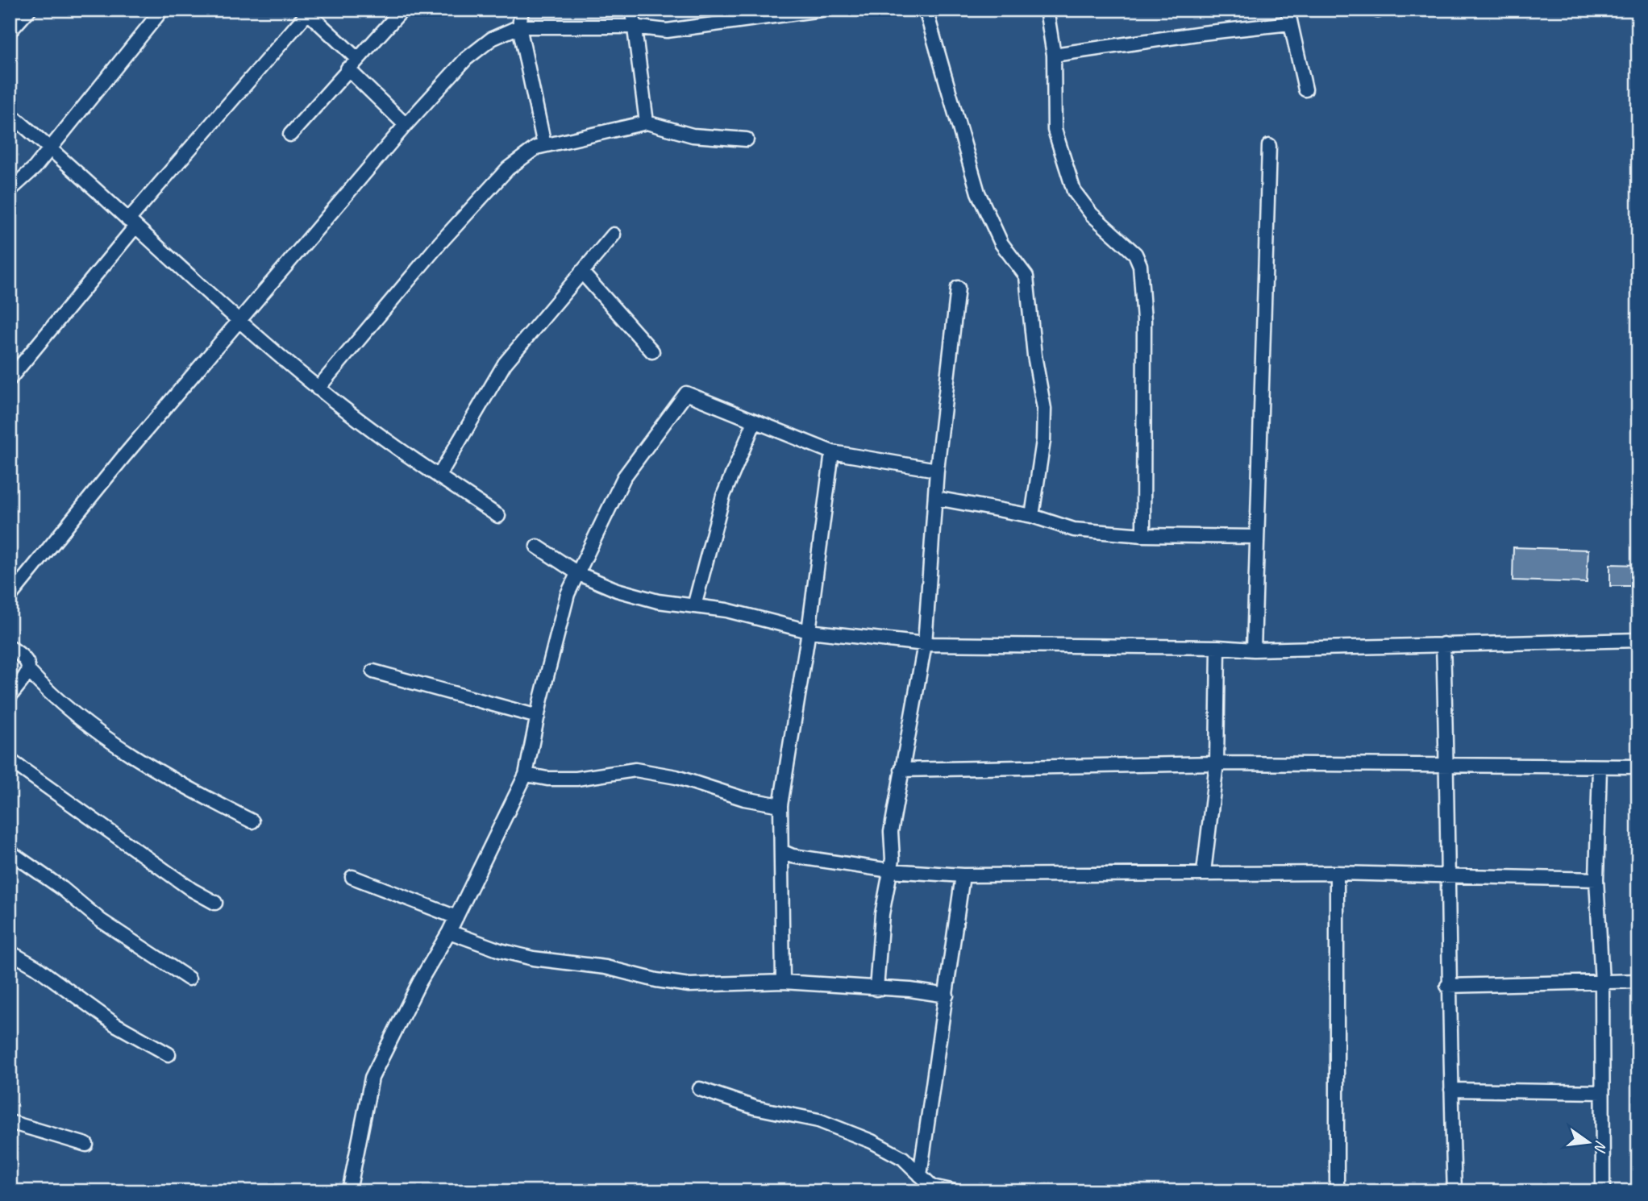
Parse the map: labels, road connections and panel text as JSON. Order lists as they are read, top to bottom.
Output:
{
  "north": "right"
}
